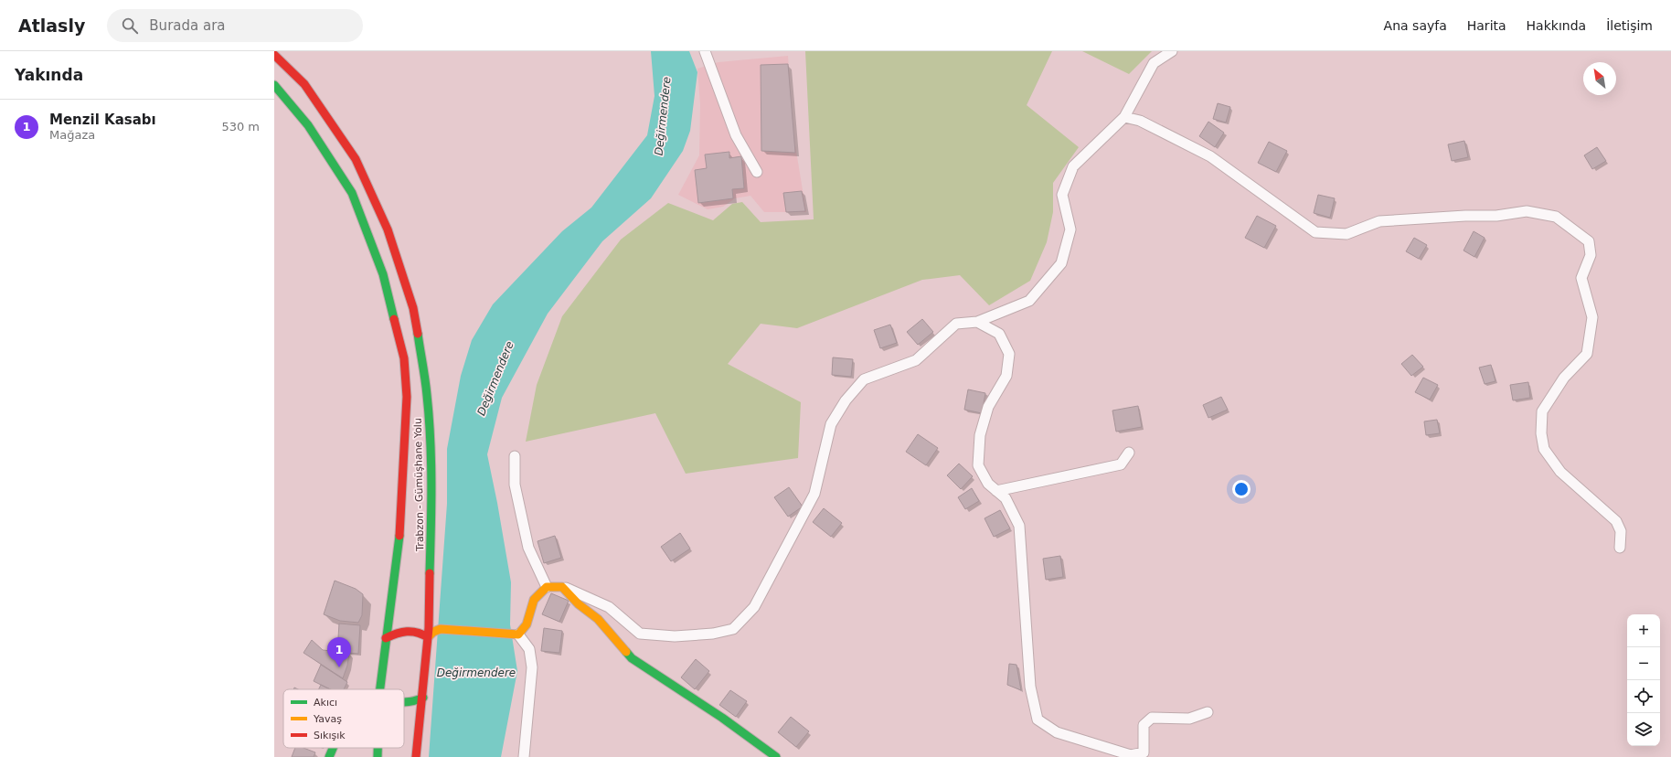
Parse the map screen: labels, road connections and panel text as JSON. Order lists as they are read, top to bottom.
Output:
{
  "streets": {
    "main road": ["Trabzon - Gümüşhane Yolu"]
  },
  "water": ["Değirmendere"],
  "legend": ["Akıcı", "Yavaş", "Sıkışık"],
  "north": "top left",
  "page": {
    "header": "Atlasly",
    "search": "Burada ara",
    "nav": [
      "Ana sayfa",
      "Harita",
      "Hakkında",
      "İletişim"
    ],
    "heading": "Yakında",
    "list": [
      {
        "mark": "1",
        "name": "Menzil Kasabı",
        "note": "Mağaza",
        "value": "530 m"
      }
    ],
    "map_buttons": ["+", "−"],
    "pins": "1"
  }
}
